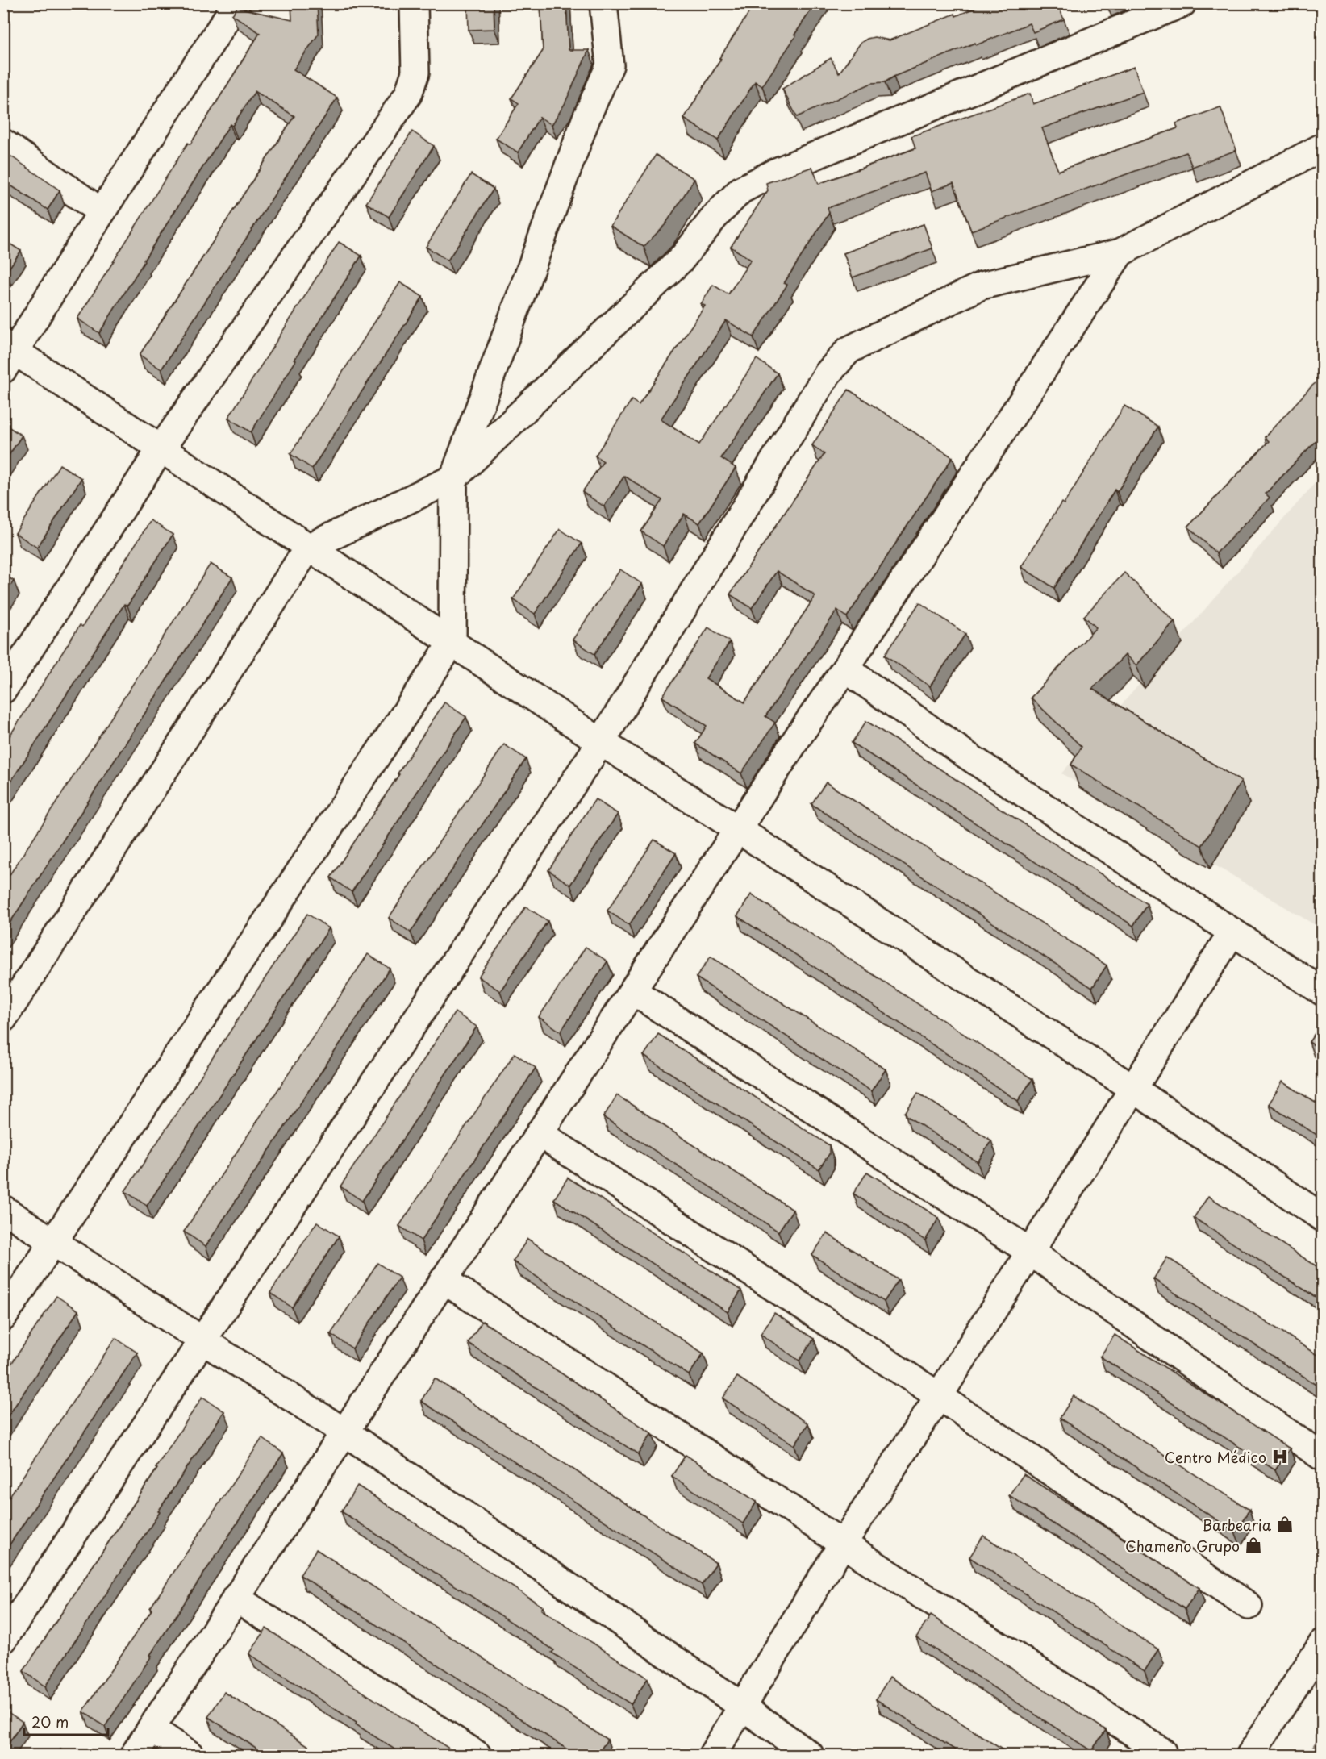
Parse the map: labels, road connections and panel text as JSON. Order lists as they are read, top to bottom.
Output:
{
  "places": {
    "hospital": ["Centro Médico"],
    "shop": ["Barbearia", "Chameno Grupo"]
  },
  "scale_bar": "20 m"
}
